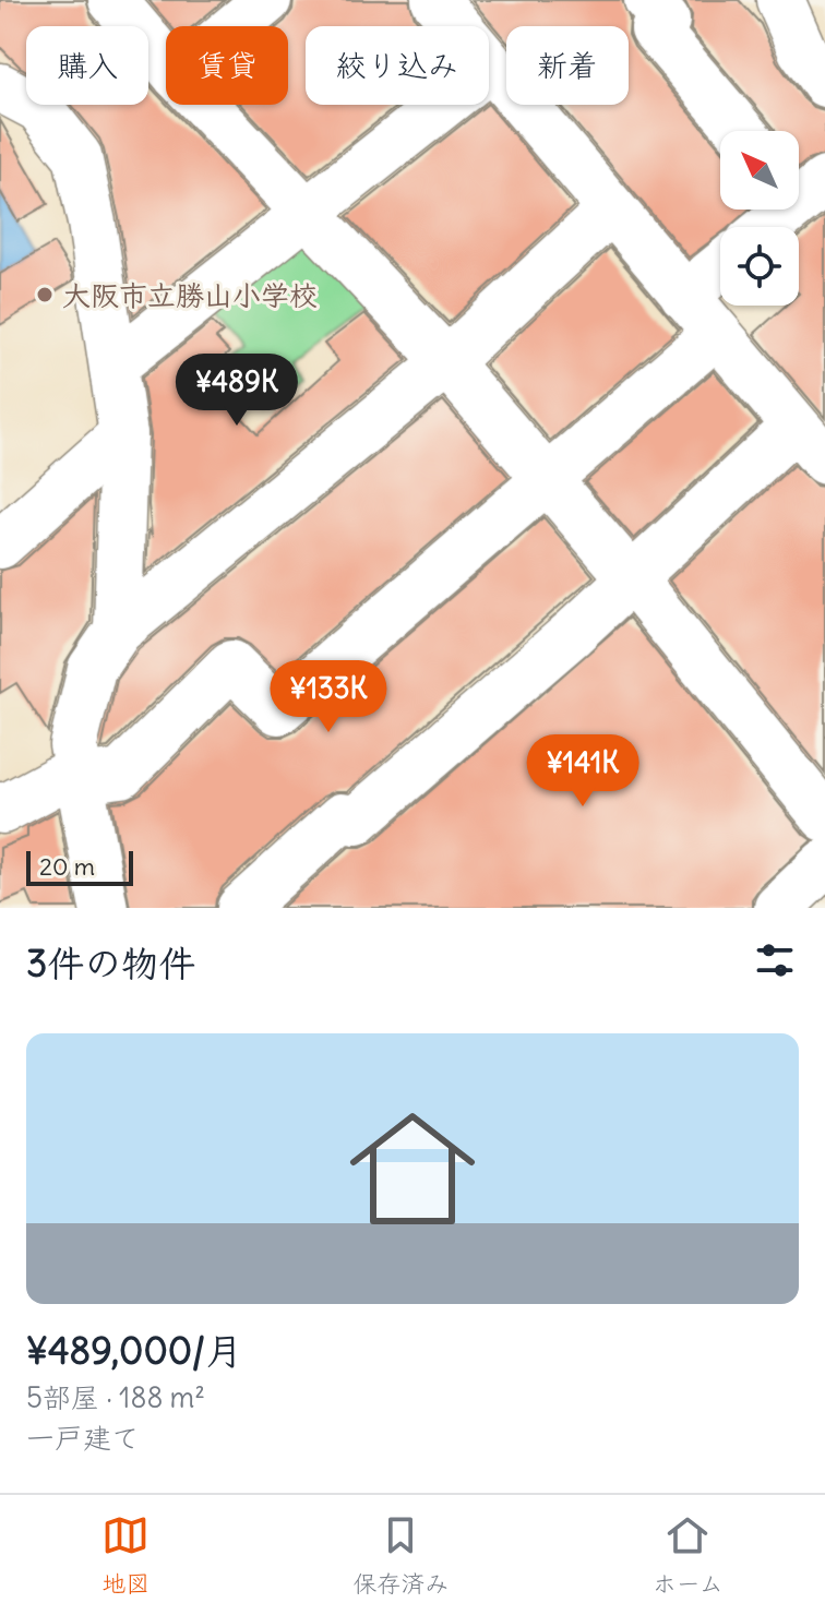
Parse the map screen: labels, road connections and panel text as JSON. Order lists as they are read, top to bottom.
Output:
{
  "places": ["大阪市立勝山小学校"],
  "scale_bar": "20 m",
  "north": "top left",
  "page": {
    "chip": [
      "購入",
      "賃貸",
      "絞り込み",
      "新着"
    ],
    "price": ["¥489K", "¥133K", "¥141K"],
    "scale": "20 m",
    "heading": "3件の物件",
    "list": [
      {
        "name": "¥489,000/月",
        "note": "5部屋 · 188 m² · 一戸建て"
      }
    ],
    "tabs": ["地図", "保存済み", "ホーム"]
  }
}
